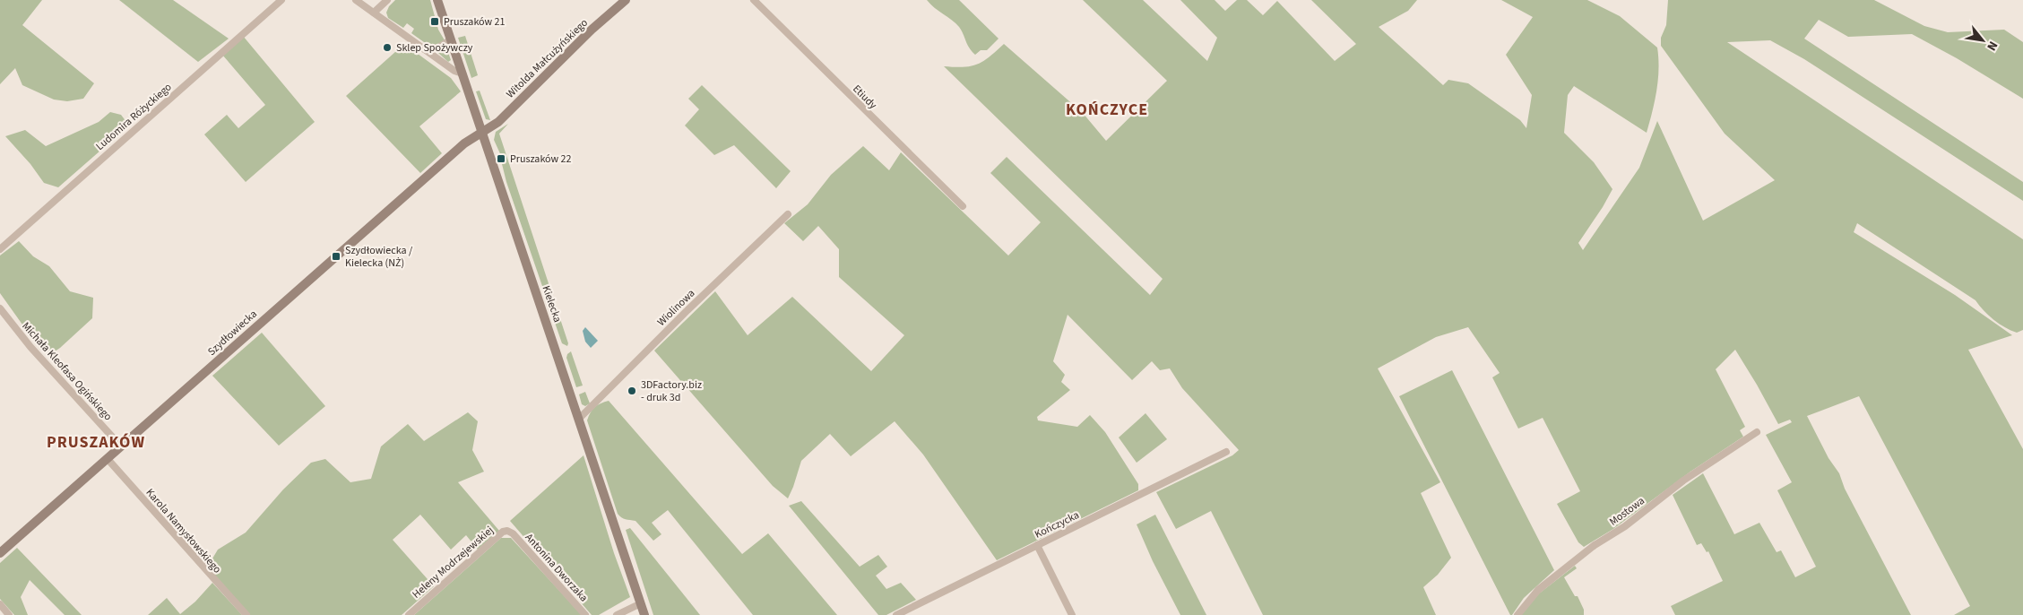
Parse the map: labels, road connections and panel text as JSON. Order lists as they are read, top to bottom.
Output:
{
  "streets": {
    "street": [
      "Witolda Małcużyńskiego",
      "Etiudy",
      "Ludomira Różyckiego",
      "Kielecka",
      "Wiolinowa",
      "Szydłowiecka",
      "Michała Kleofasa Ogińskiego",
      "Mostowa",
      "Kończycka",
      "Karola Namysłowskiego",
      "Heleny Modrzejewskiej",
      "Antonina Dworzaka"
    ]
  },
  "crossings": [
    ["Witolda Małcużyńskiego", "Kielecka"],
    ["Witolda Małcużyńskiego", "Szydłowiecka"],
    ["Kielecka", "Wiolinowa"],
    ["Kielecka", "Szydłowiecka"],
    ["Szydłowiecka", "Michała Kleofasa Ogińskiego"],
    ["Szydłowiecka", "Karola Namysłowskiego"],
    ["Heleny Modrzejewskiej", "Antonina Dworzaka"]
  ],
  "districts": ["KOŃCZYCE", "PRUSZAKÓW"],
  "places": {
    "transit": ["Pruszaków 21", "Pruszaków 22", "Szydłowiecka / Kielecka (NŻ)"],
    "other": ["Sklep Spożywczy", "3DFactory.biz - druk 3d"]
  },
  "north": "bottom right"
}
